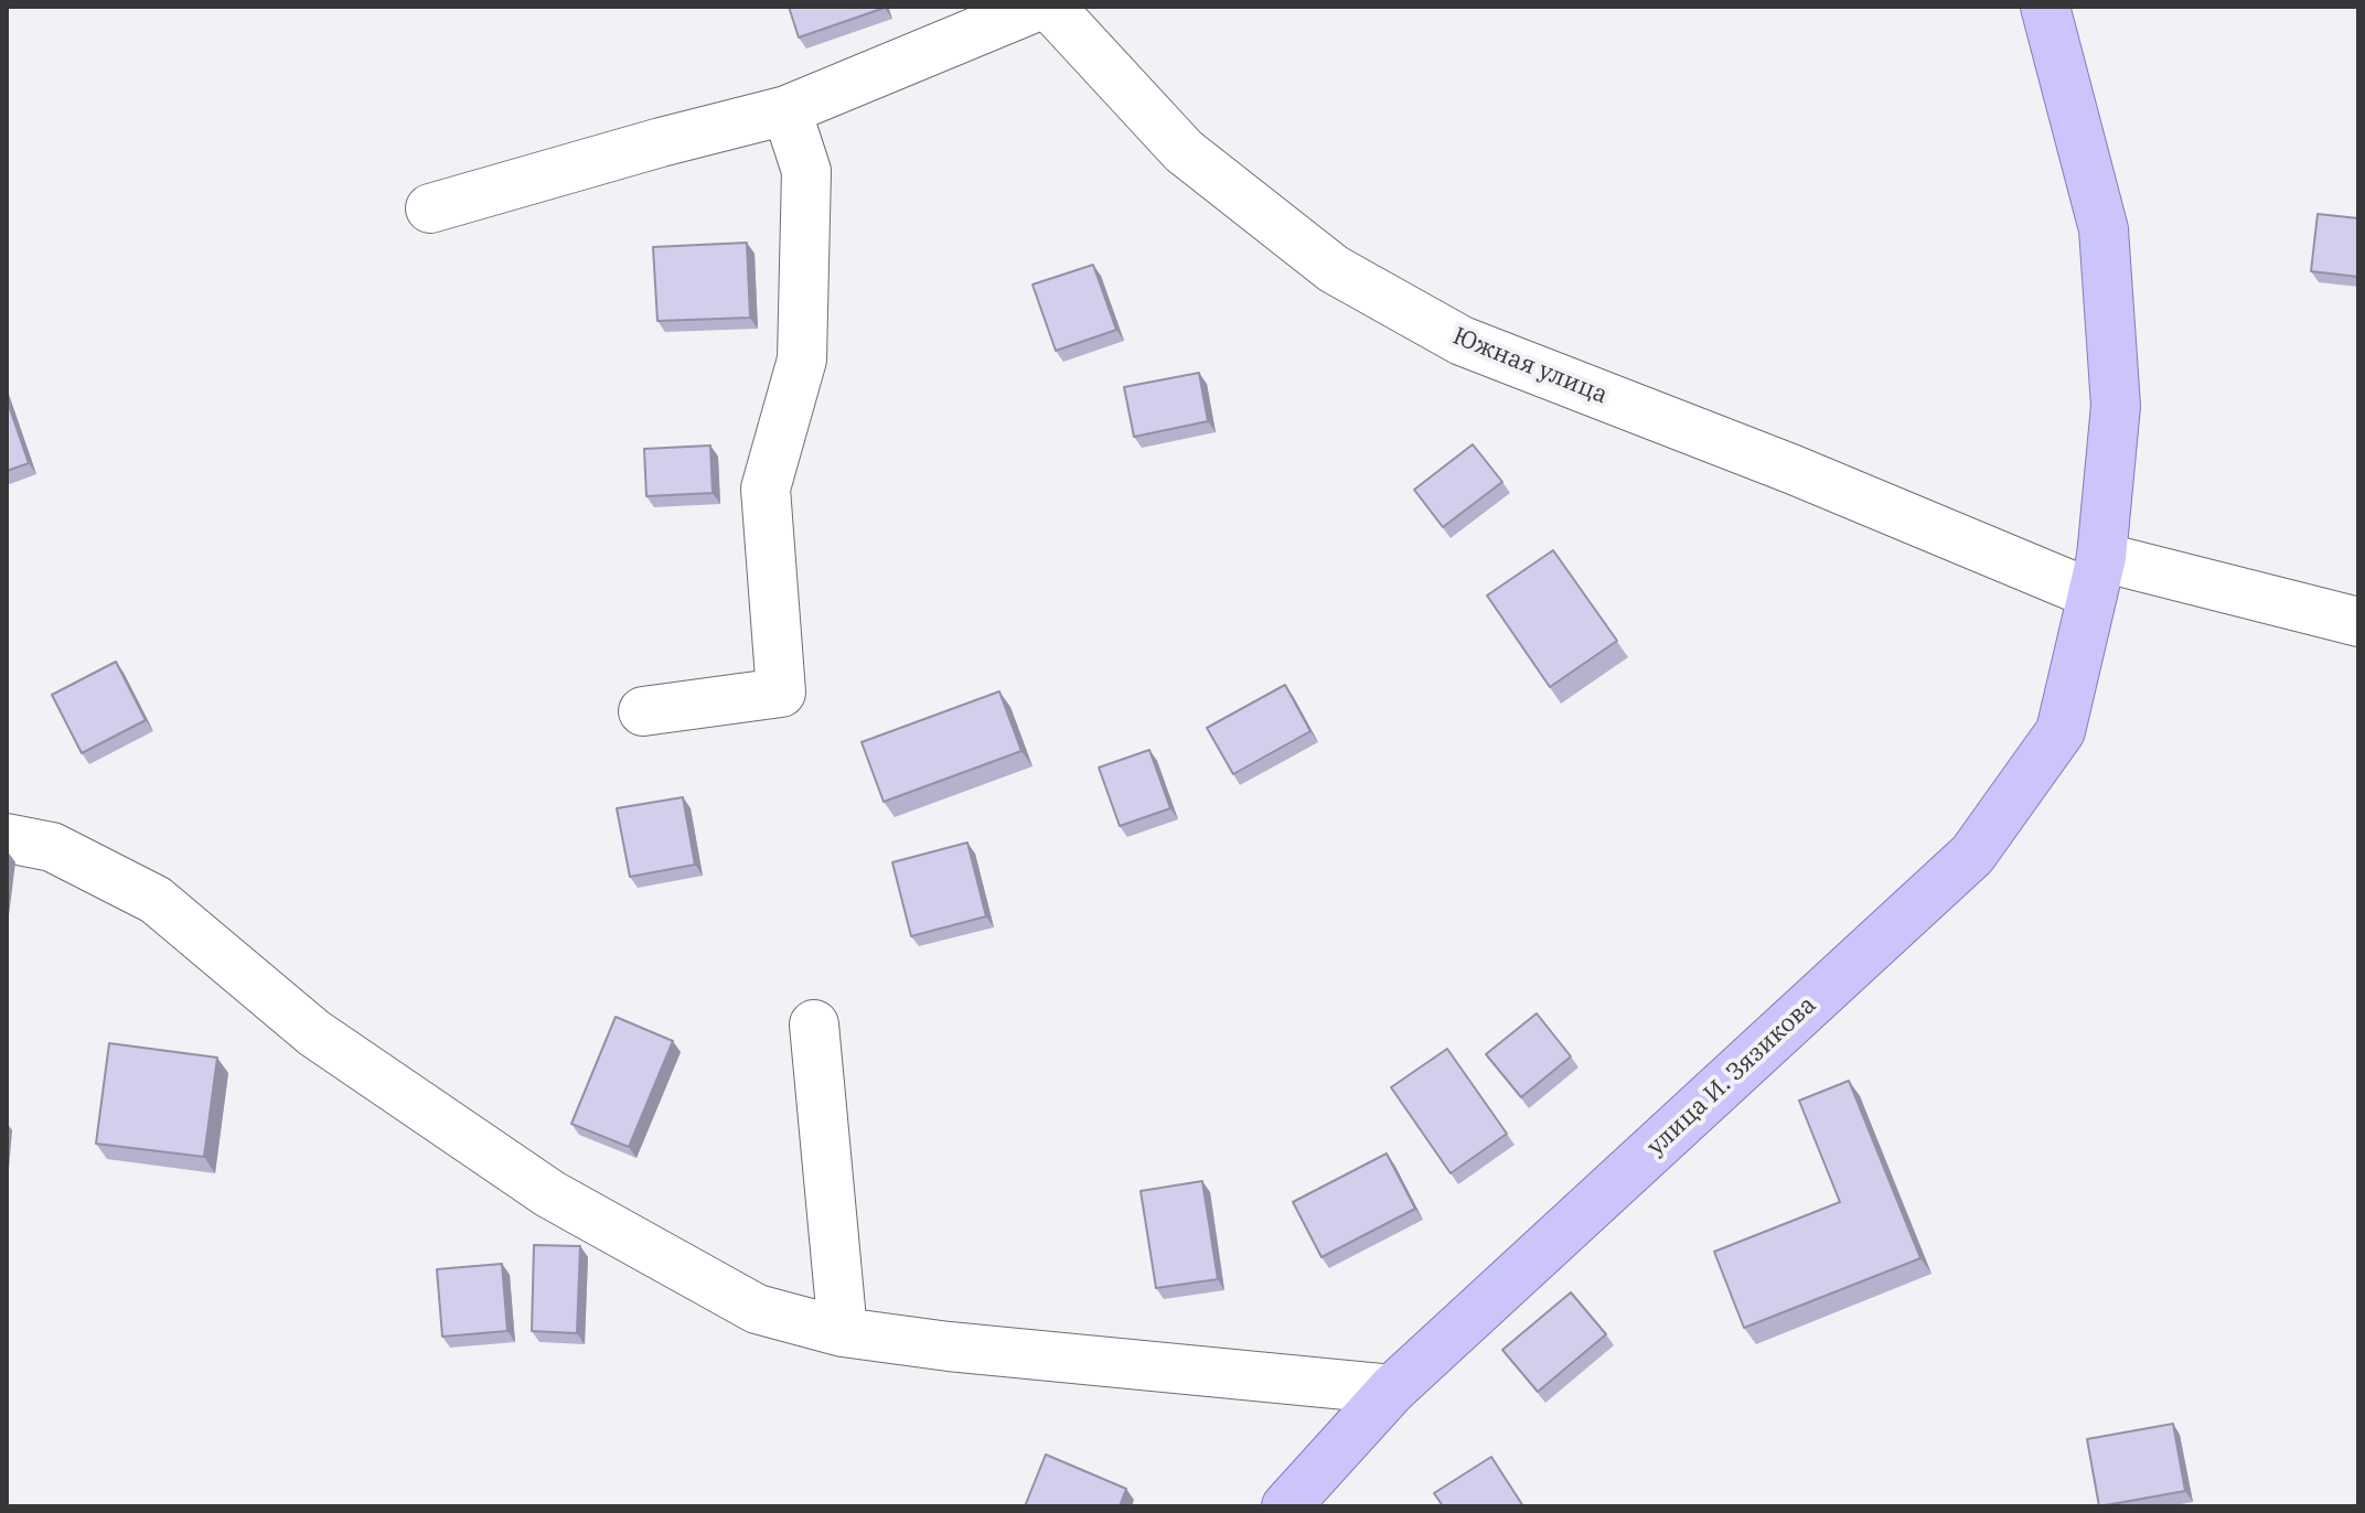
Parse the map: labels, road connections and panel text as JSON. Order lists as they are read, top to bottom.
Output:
{
  "streets": {
    "main road": ["улица И. Зязикова"],
    "street": ["Южная улица"]
  },
  "crossings": [
    ["Южная улица", "улица И. Зязикова"]
  ]
}
